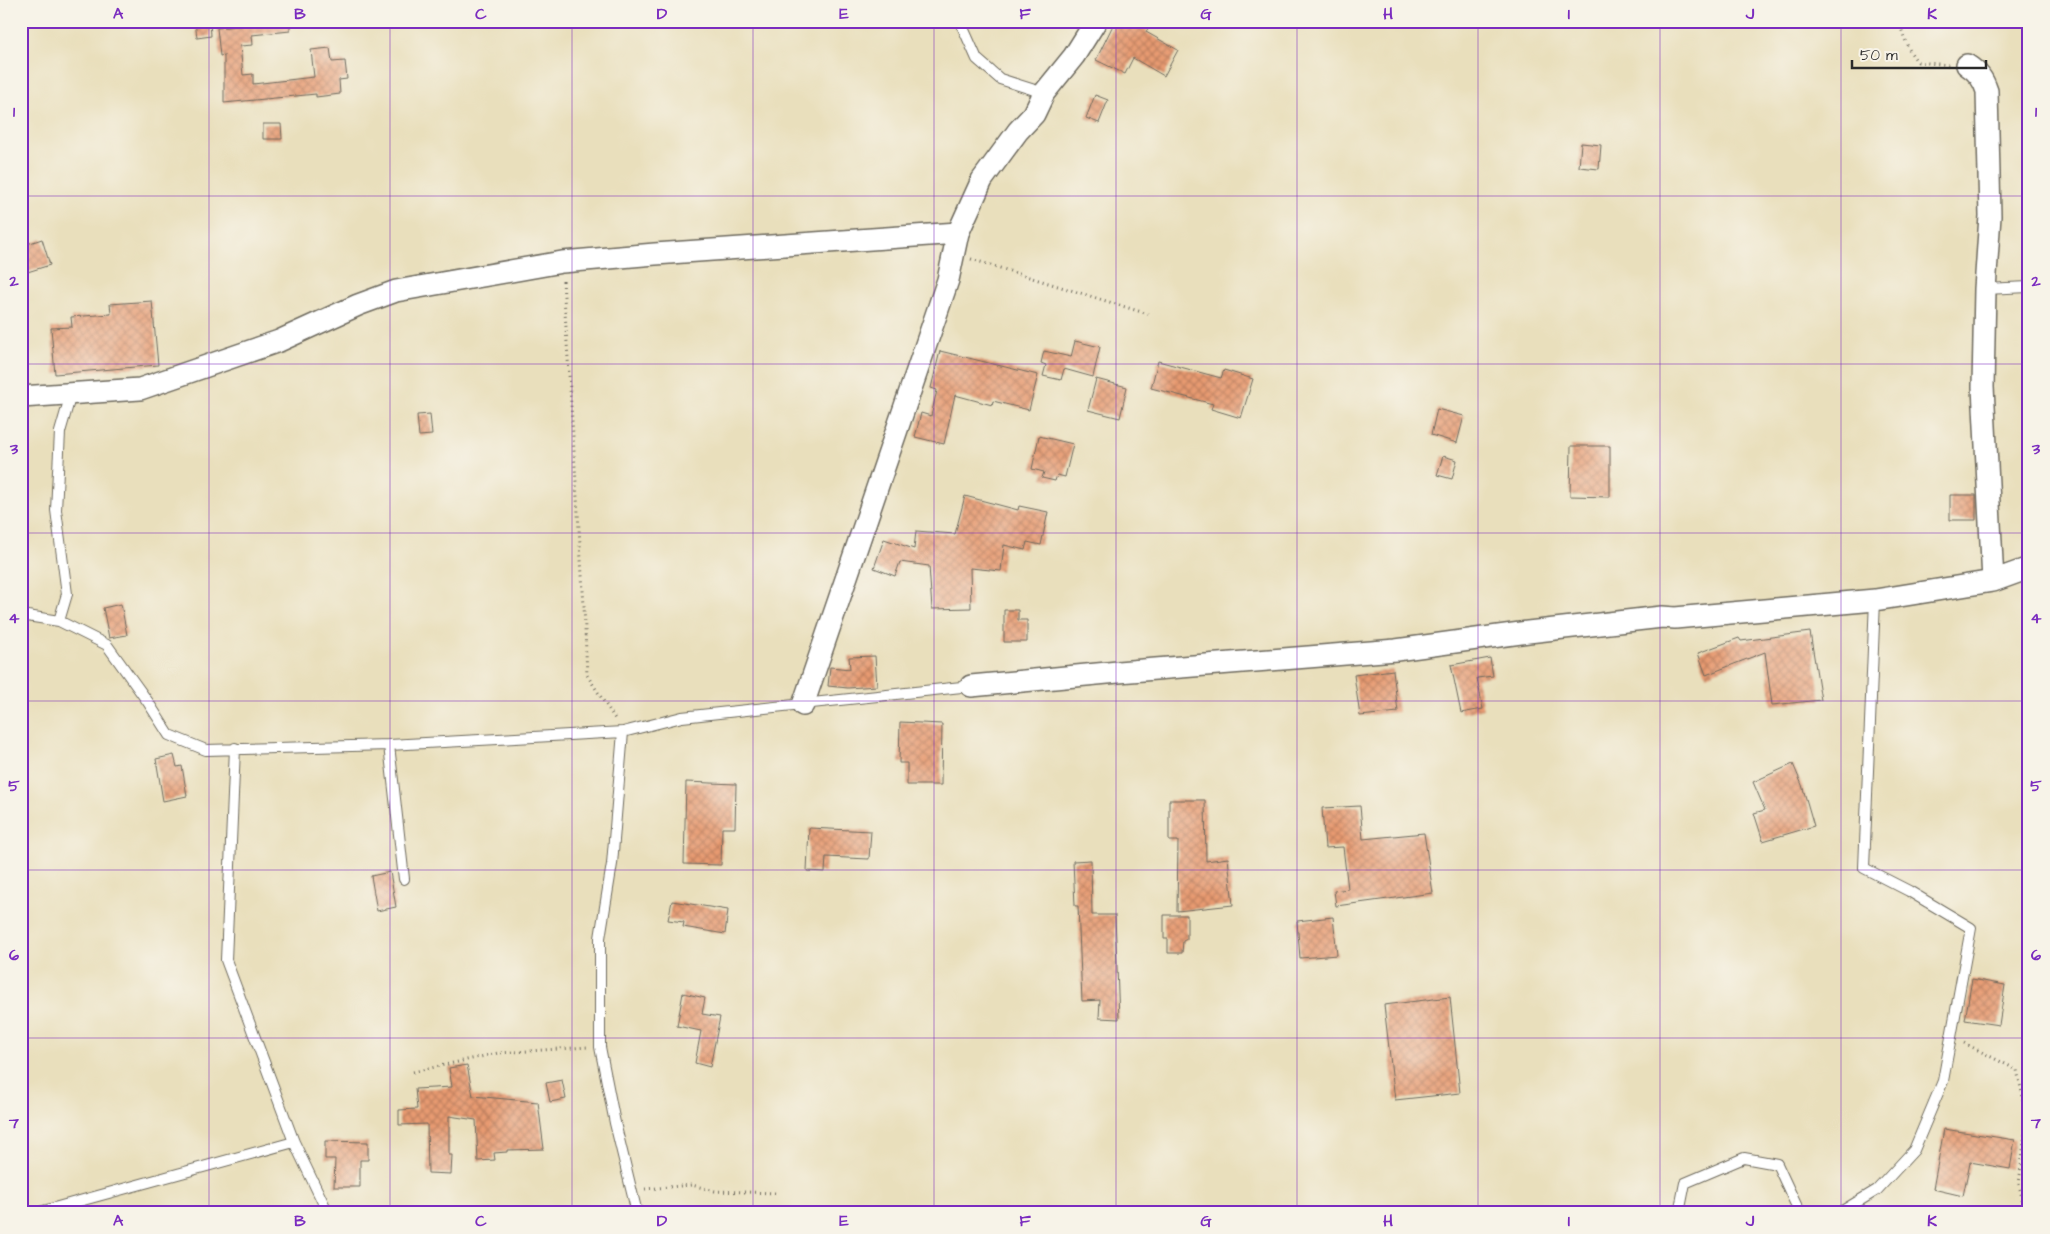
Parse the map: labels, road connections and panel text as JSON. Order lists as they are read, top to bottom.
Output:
{
  "scale_bar": "50 m",
  "grid": {
    "columns": [
      "A",
      "B",
      "C",
      "D",
      "E",
      "F",
      "G",
      "H",
      "I",
      "J",
      "K"
    ],
    "rows": [
      "1",
      "2",
      "3",
      "4",
      "5",
      "6",
      "7"
    ]
  }
}
